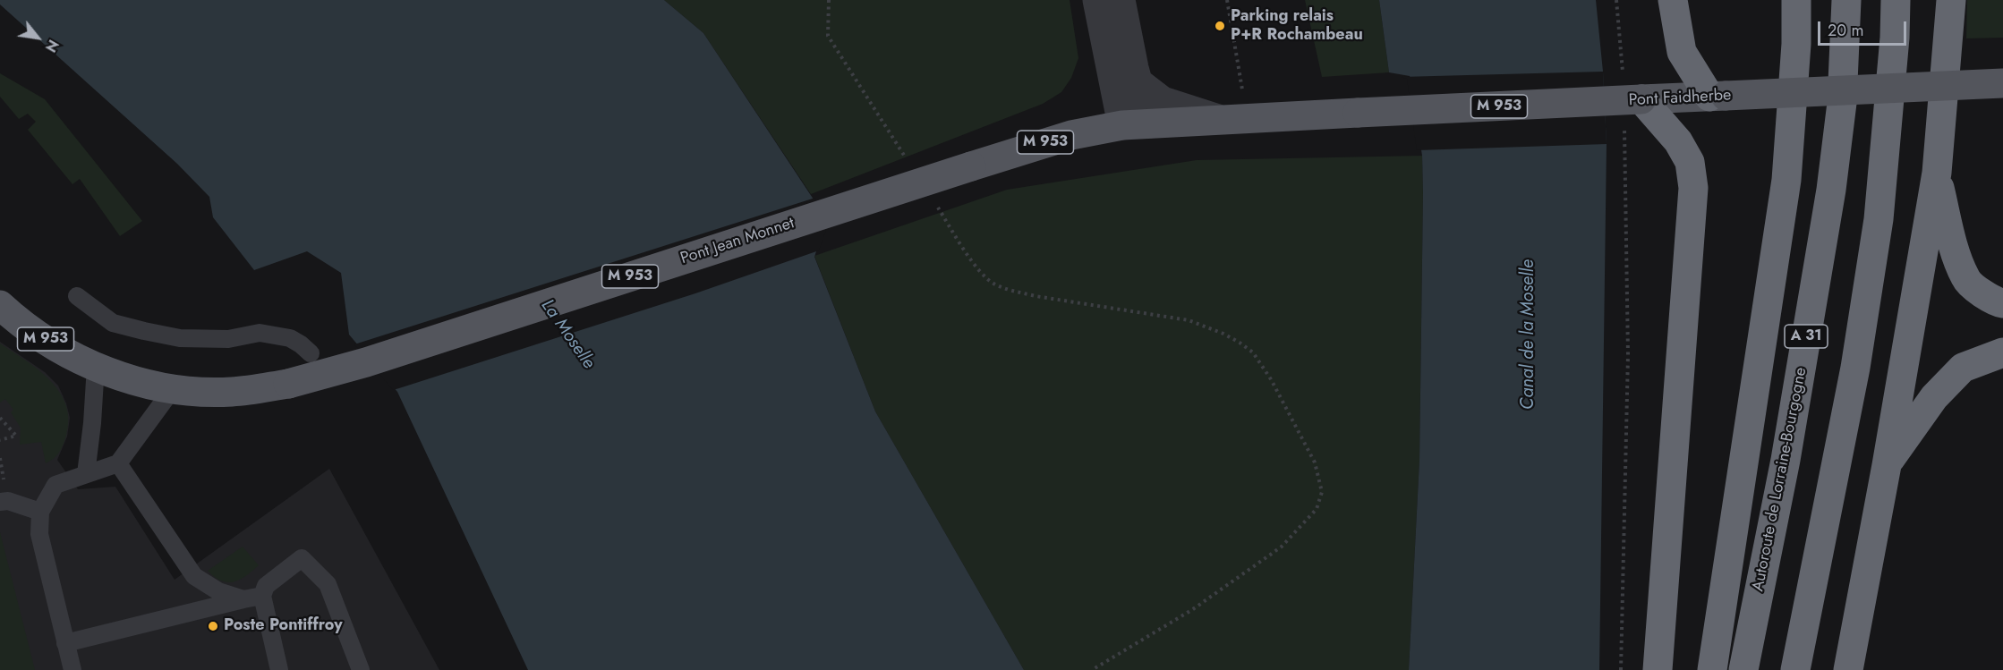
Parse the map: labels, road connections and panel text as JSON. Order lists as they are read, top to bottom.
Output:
{
  "streets": {
    "highway": ["A 31", "Autoroute de Lorraine-Bourgogne"],
    "main road": ["Pont Faidherbe", "M 953", "Pont Jean Monnet"]
  },
  "crossings": [
    ["Pont Faidherbe", "M 953"],
    ["M 953", "Pont Jean Monnet"]
  ],
  "water": ["La Moselle", "Canal de la Moselle"],
  "places": ["Parking relais P+R Rochambeau", "Poste Pontiffroy"],
  "scale_bar": "20 m",
  "north": "bottom right"
}
